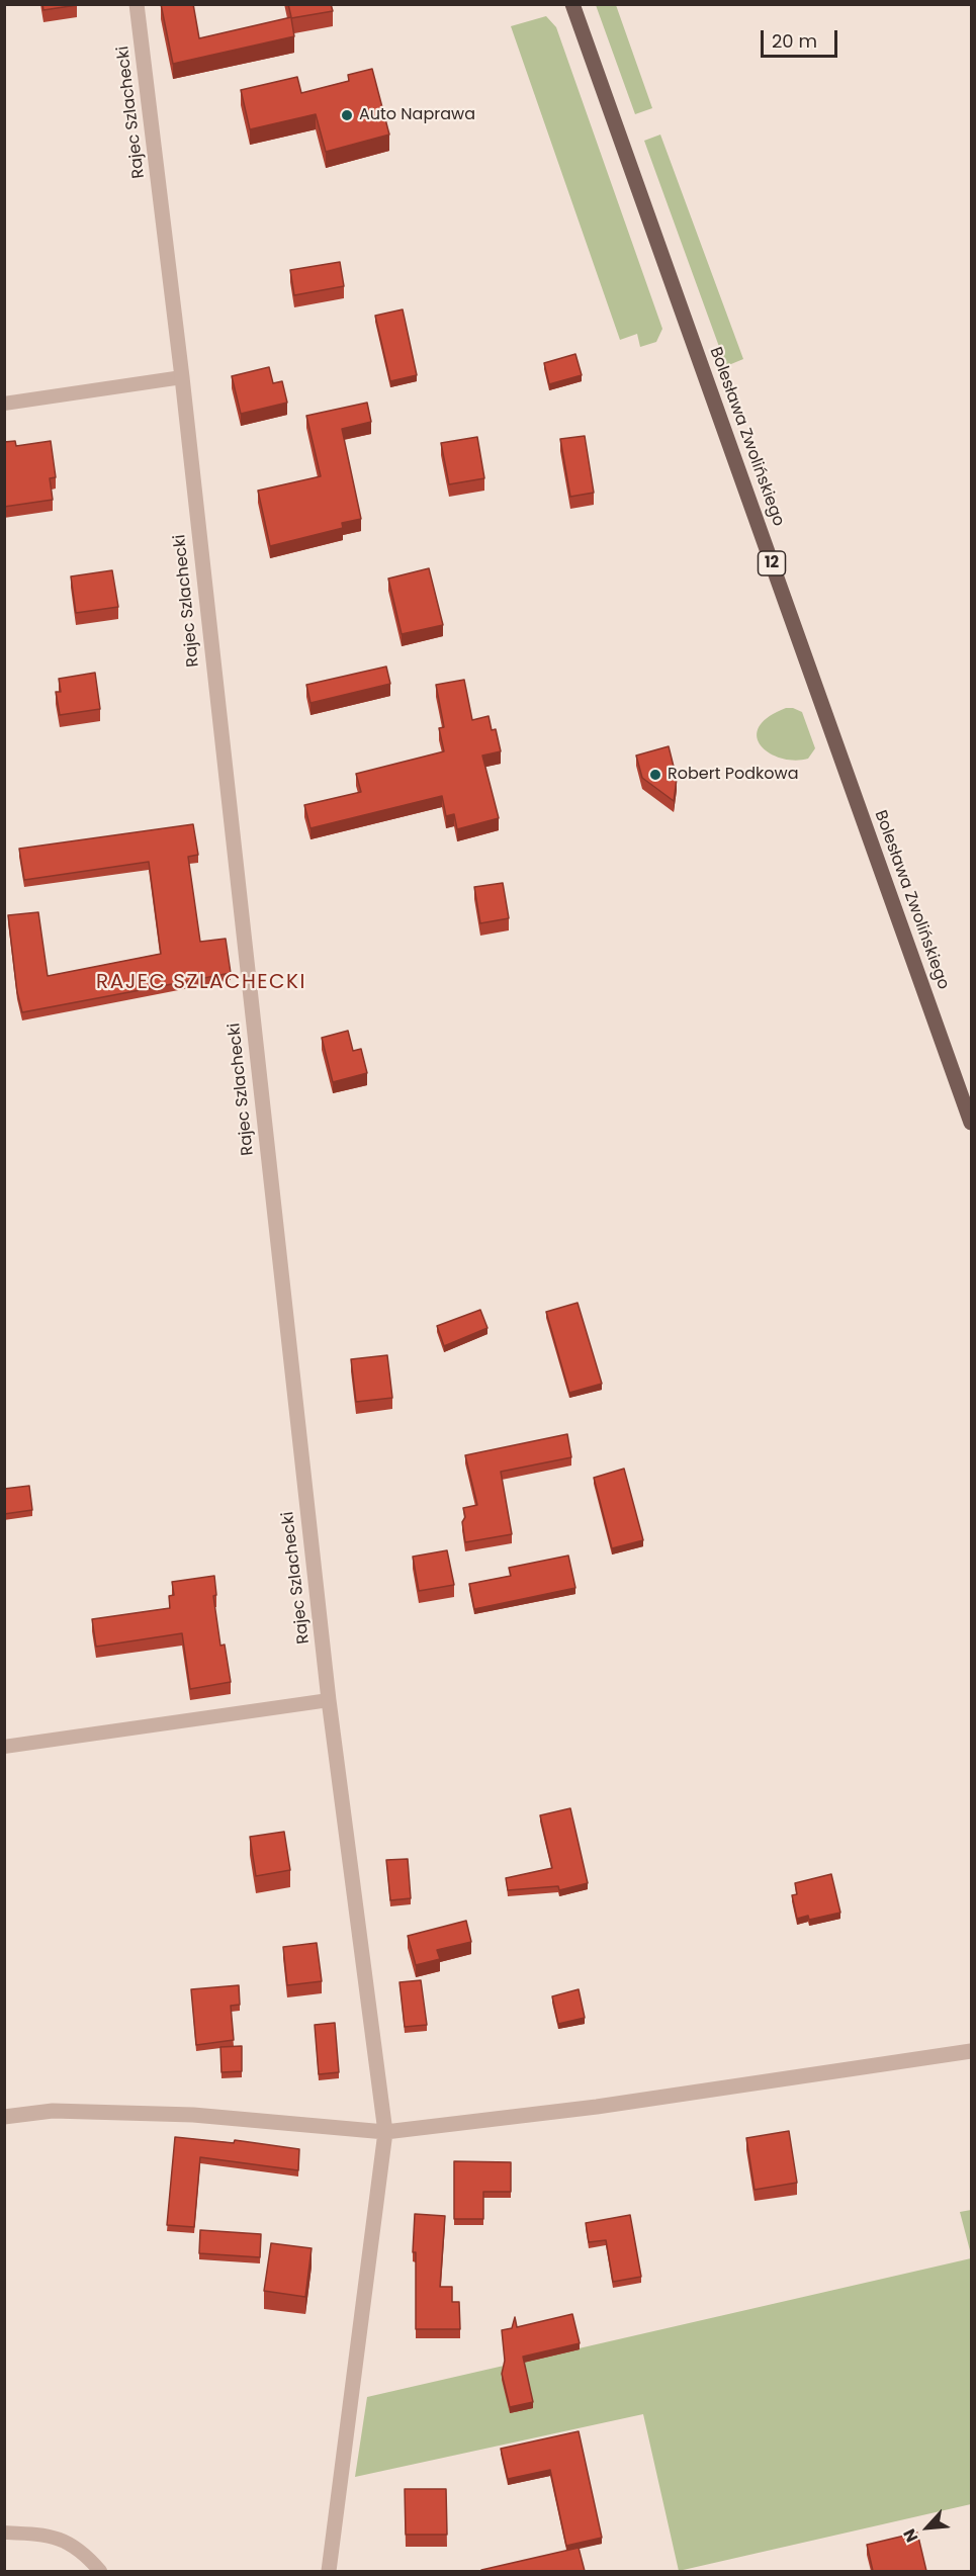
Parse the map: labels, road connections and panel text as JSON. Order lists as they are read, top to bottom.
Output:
{
  "streets": {
    "main road": ["Bolesława Zwolińskiego", "12"],
    "street": ["Rajec Szlachecki"]
  },
  "districts": ["RAJEC SZLACHECKI"],
  "places": ["Auto Naprawa", "Robert Podkowa"],
  "scale_bar": "20 m",
  "north": "bottom left"
}
